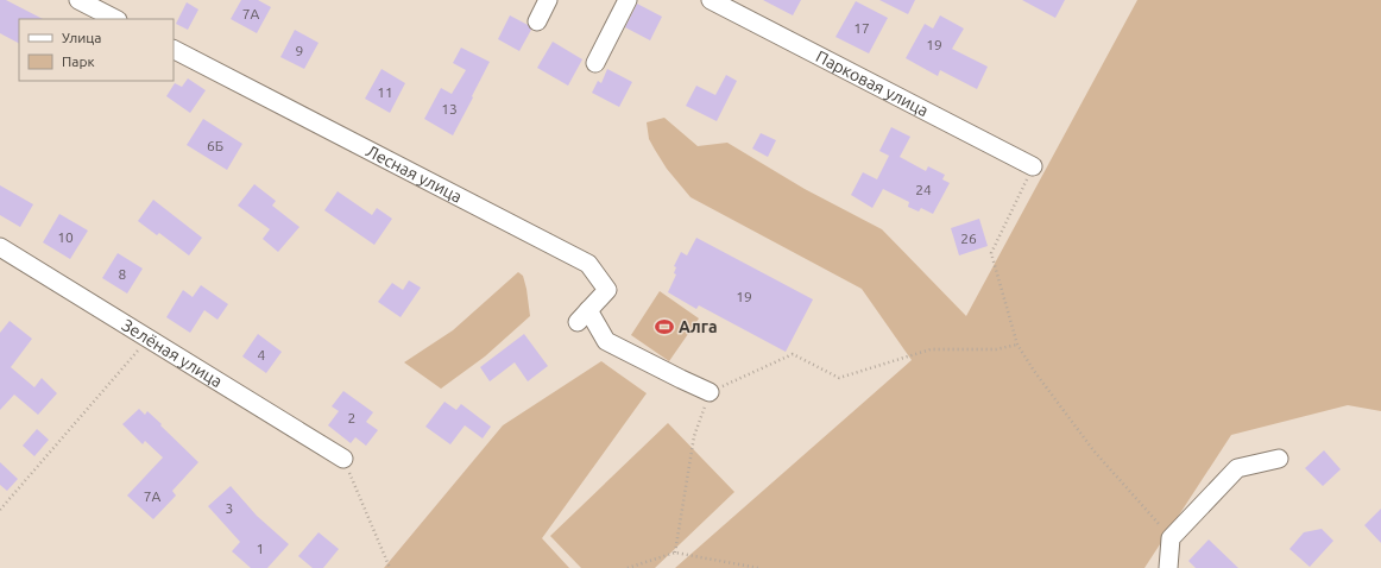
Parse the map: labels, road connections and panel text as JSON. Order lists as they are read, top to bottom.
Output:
{
  "streets": {
    "street": ["Парковая улица", "Лесная улица", "Зелёная улица"]
  },
  "places": {
    "sports": ["Алга"]
  },
  "house_numbers": [
    "7А",
    "17",
    "19",
    "9",
    "11",
    "13",
    "6Б",
    "24",
    "10",
    "26",
    "8",
    "19",
    "4",
    "2",
    "7А",
    "3",
    "1"
  ],
  "legend": ["Улица", "Парк"]
}
